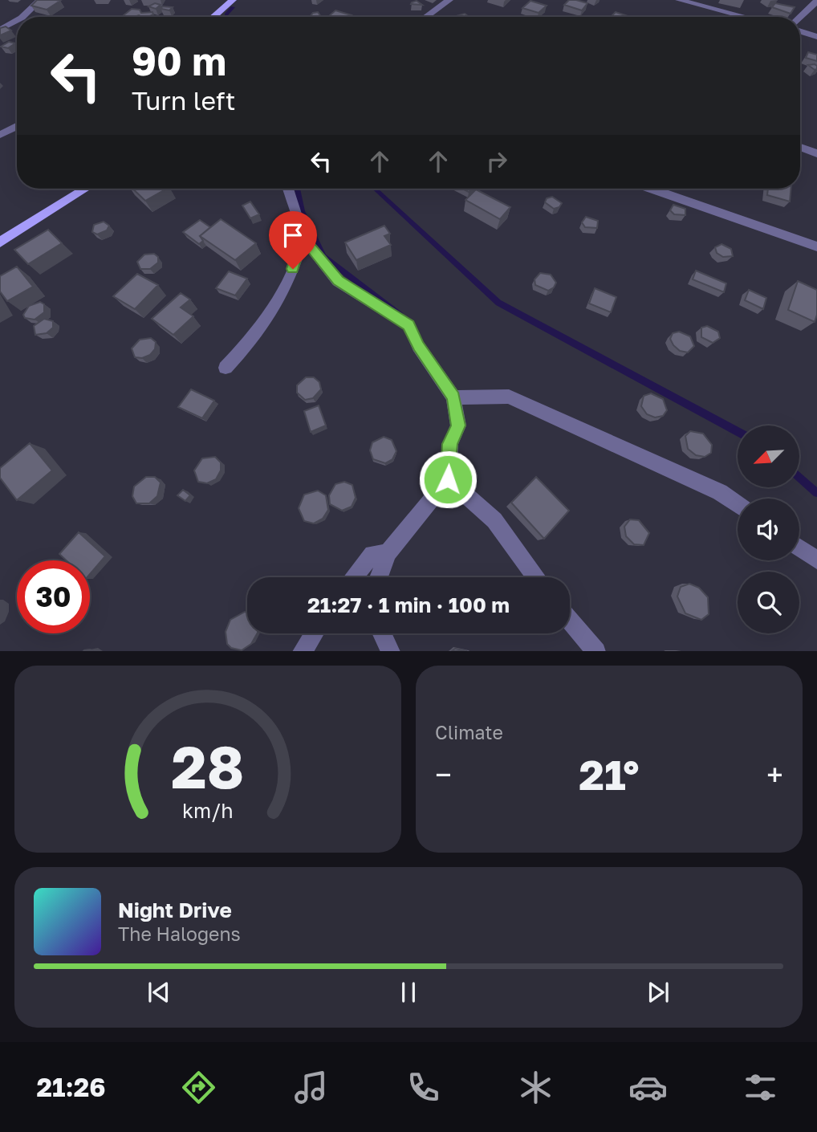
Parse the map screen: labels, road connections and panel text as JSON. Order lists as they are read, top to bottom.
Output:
{
  "north": "bottom left",
  "page": {
    "turn": ["90 m", "Turn left"],
    "limit": "30",
    "trip": "21:27 · 1 min · 100 m",
    "tile": "Climate",
    "heat": ["−", "21°", "+"],
    "song": ["Night Drive", "The Halogens"],
    "tabs": "21:26",
    "gauge": ["28", "km/h"]
  }
}
